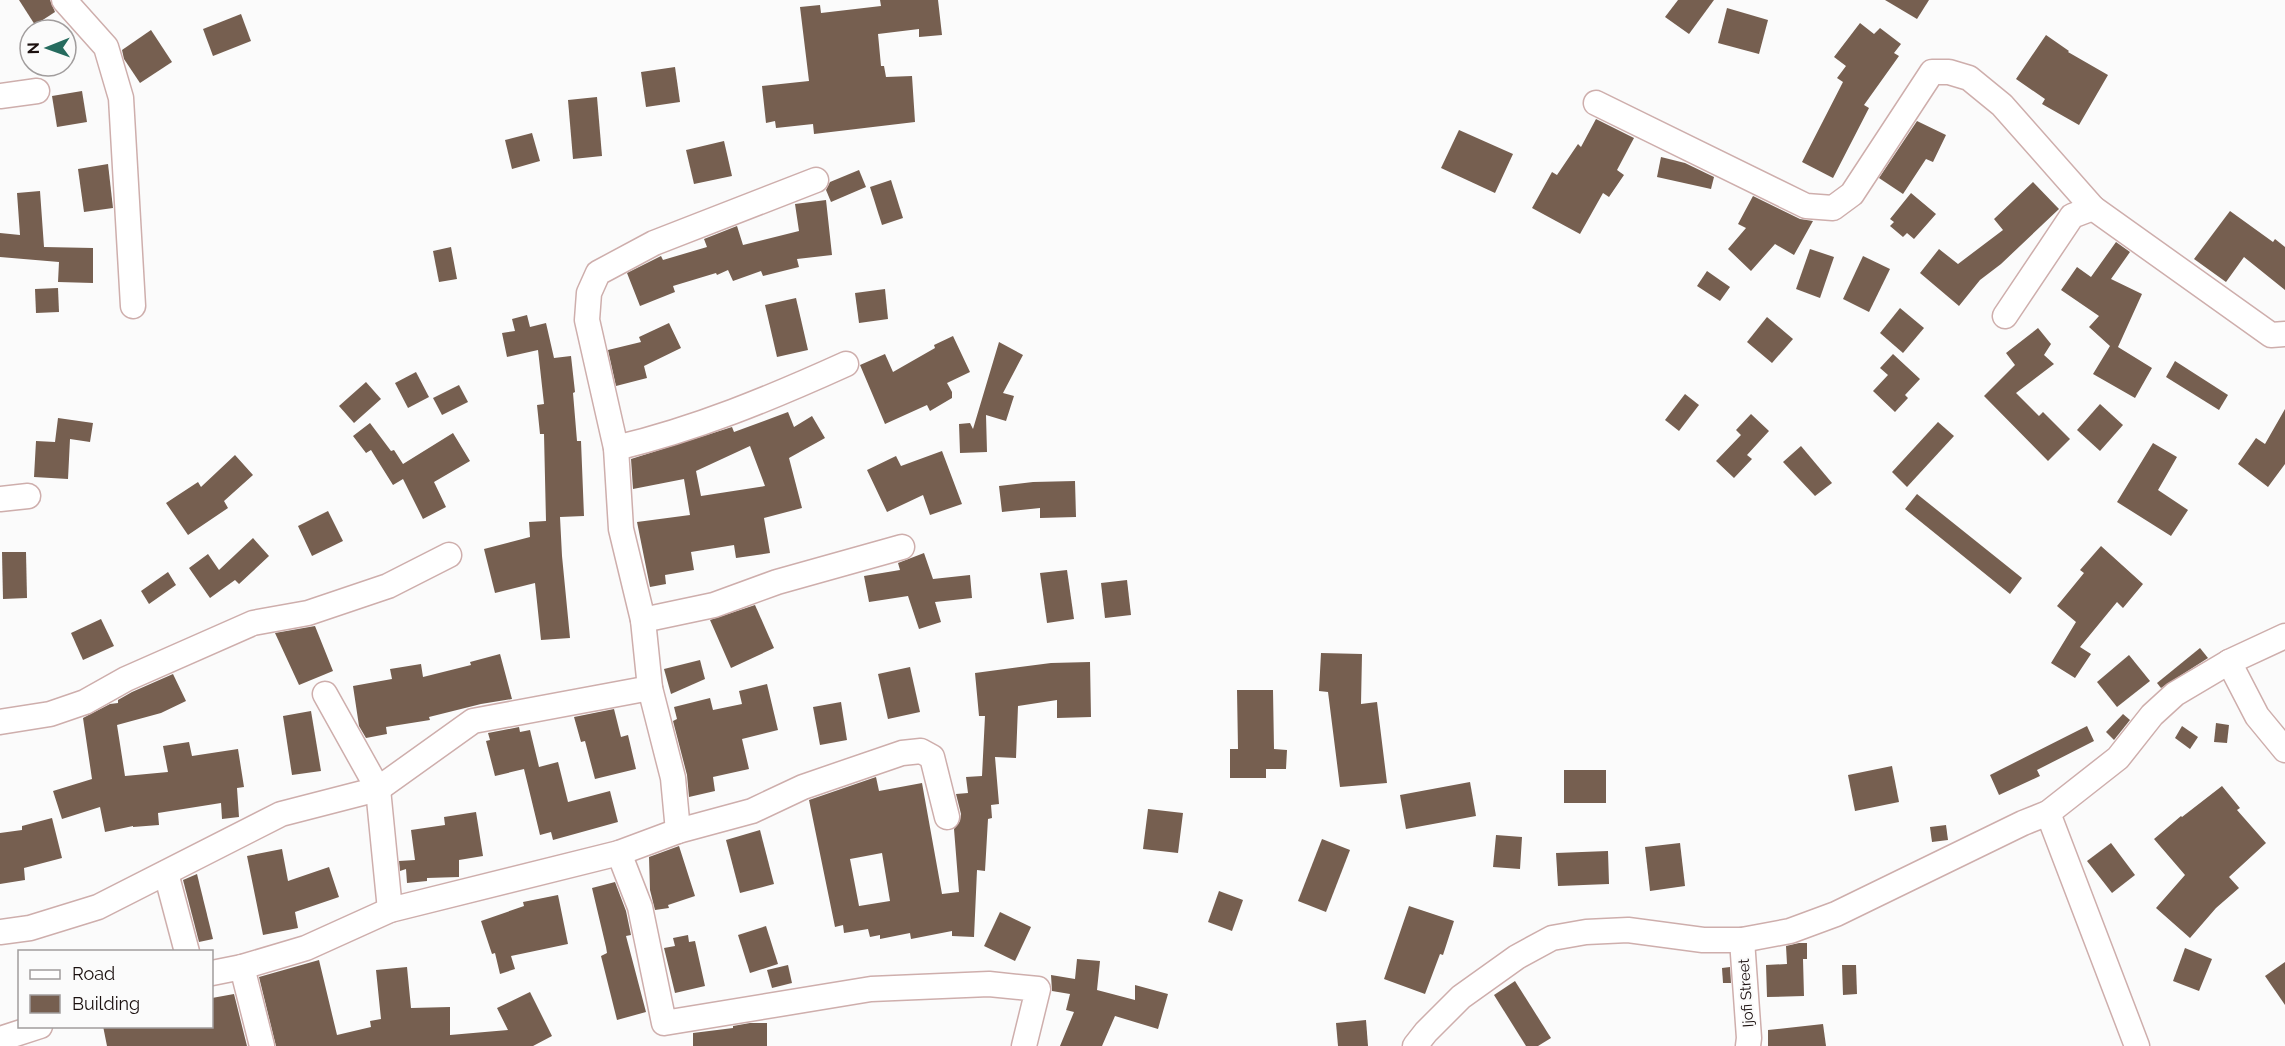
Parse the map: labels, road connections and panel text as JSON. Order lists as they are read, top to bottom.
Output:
{
  "streets": {
    "street": ["Ijofi Street"]
  },
  "legend": ["Road", "Building"],
  "north": "left"
}
